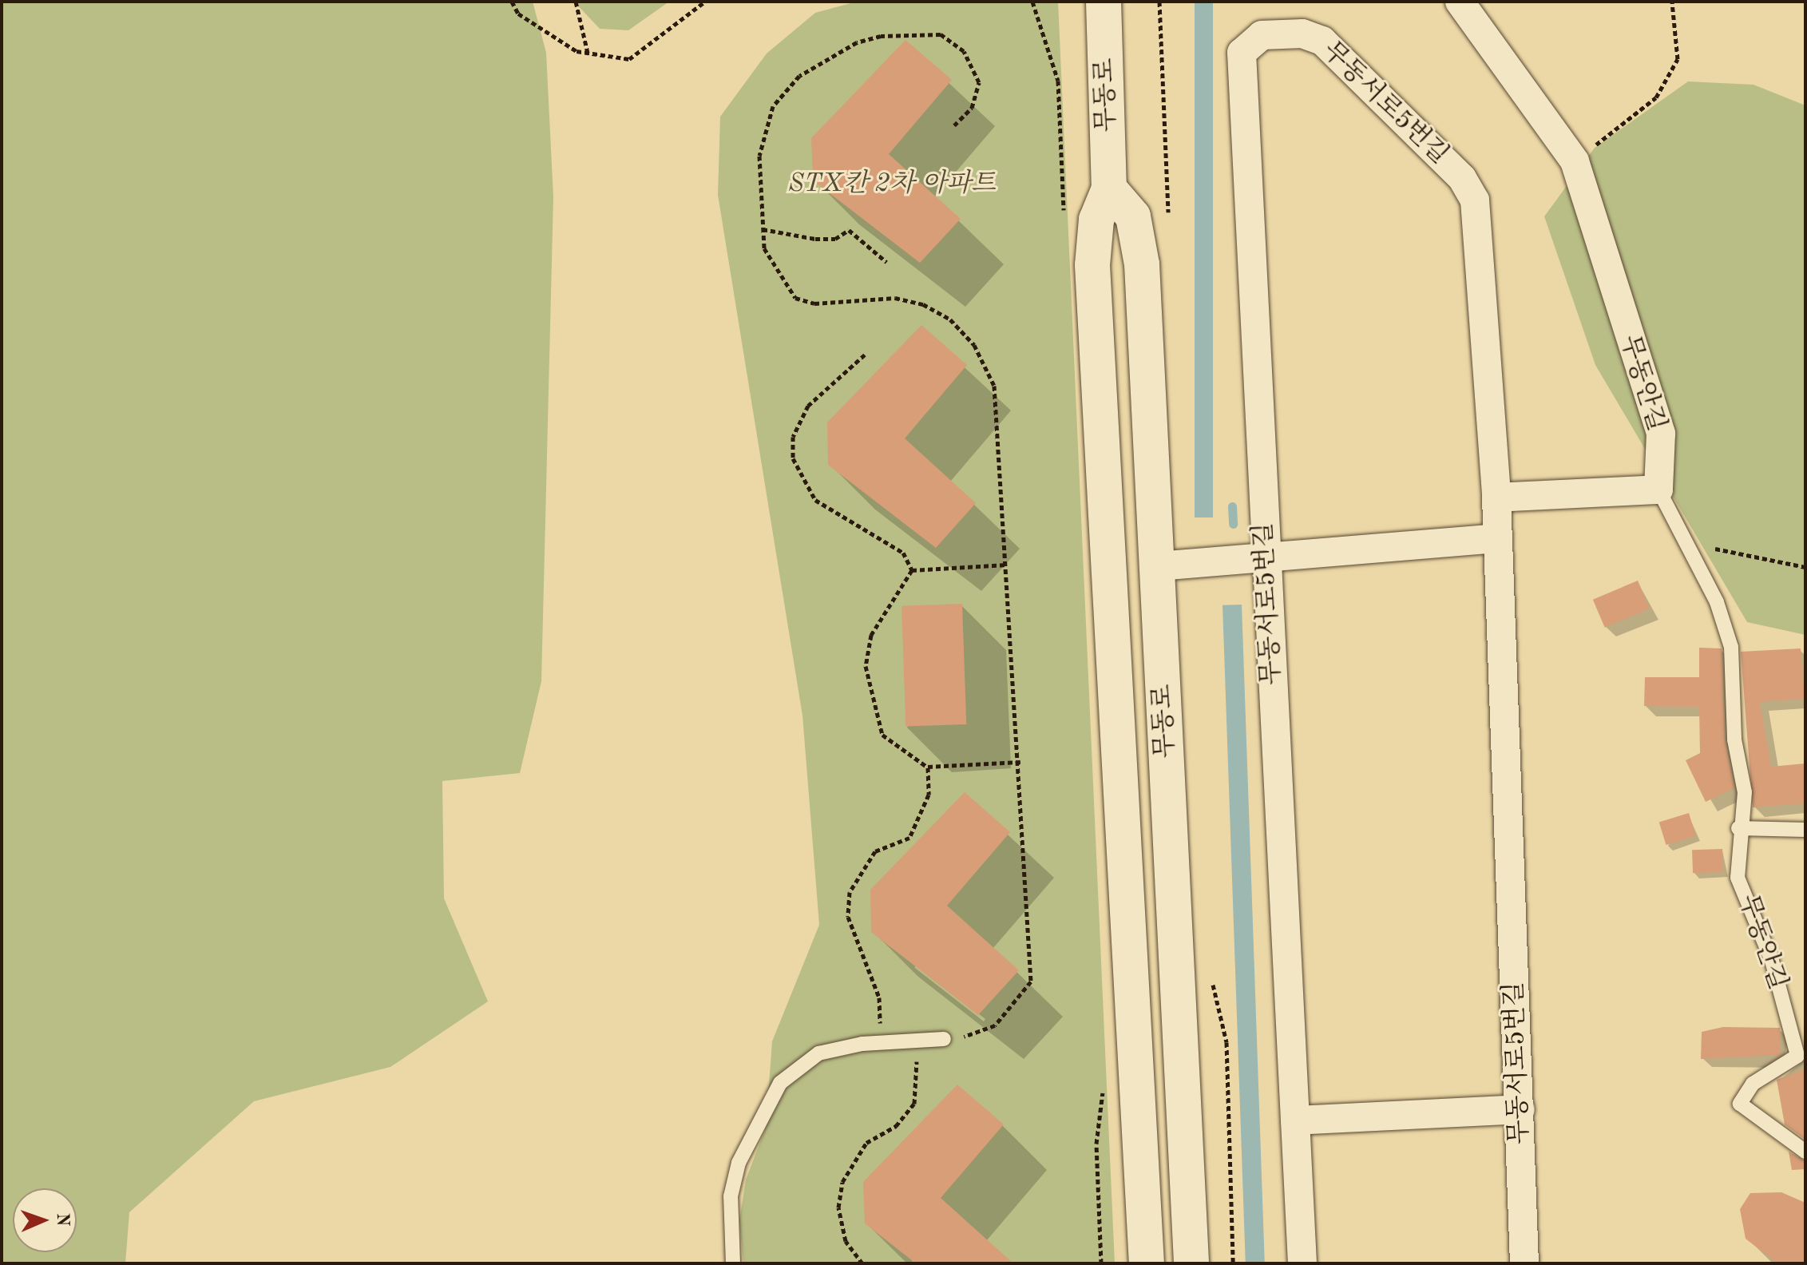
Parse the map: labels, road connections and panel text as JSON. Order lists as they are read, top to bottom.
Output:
{
  "streets": {
    "main road": ["무동로"],
    "street": ["무동서로5번길", "무동안길"]
  },
  "parks": ["STX칸 2차 아파트"],
  "north": "right"
}
